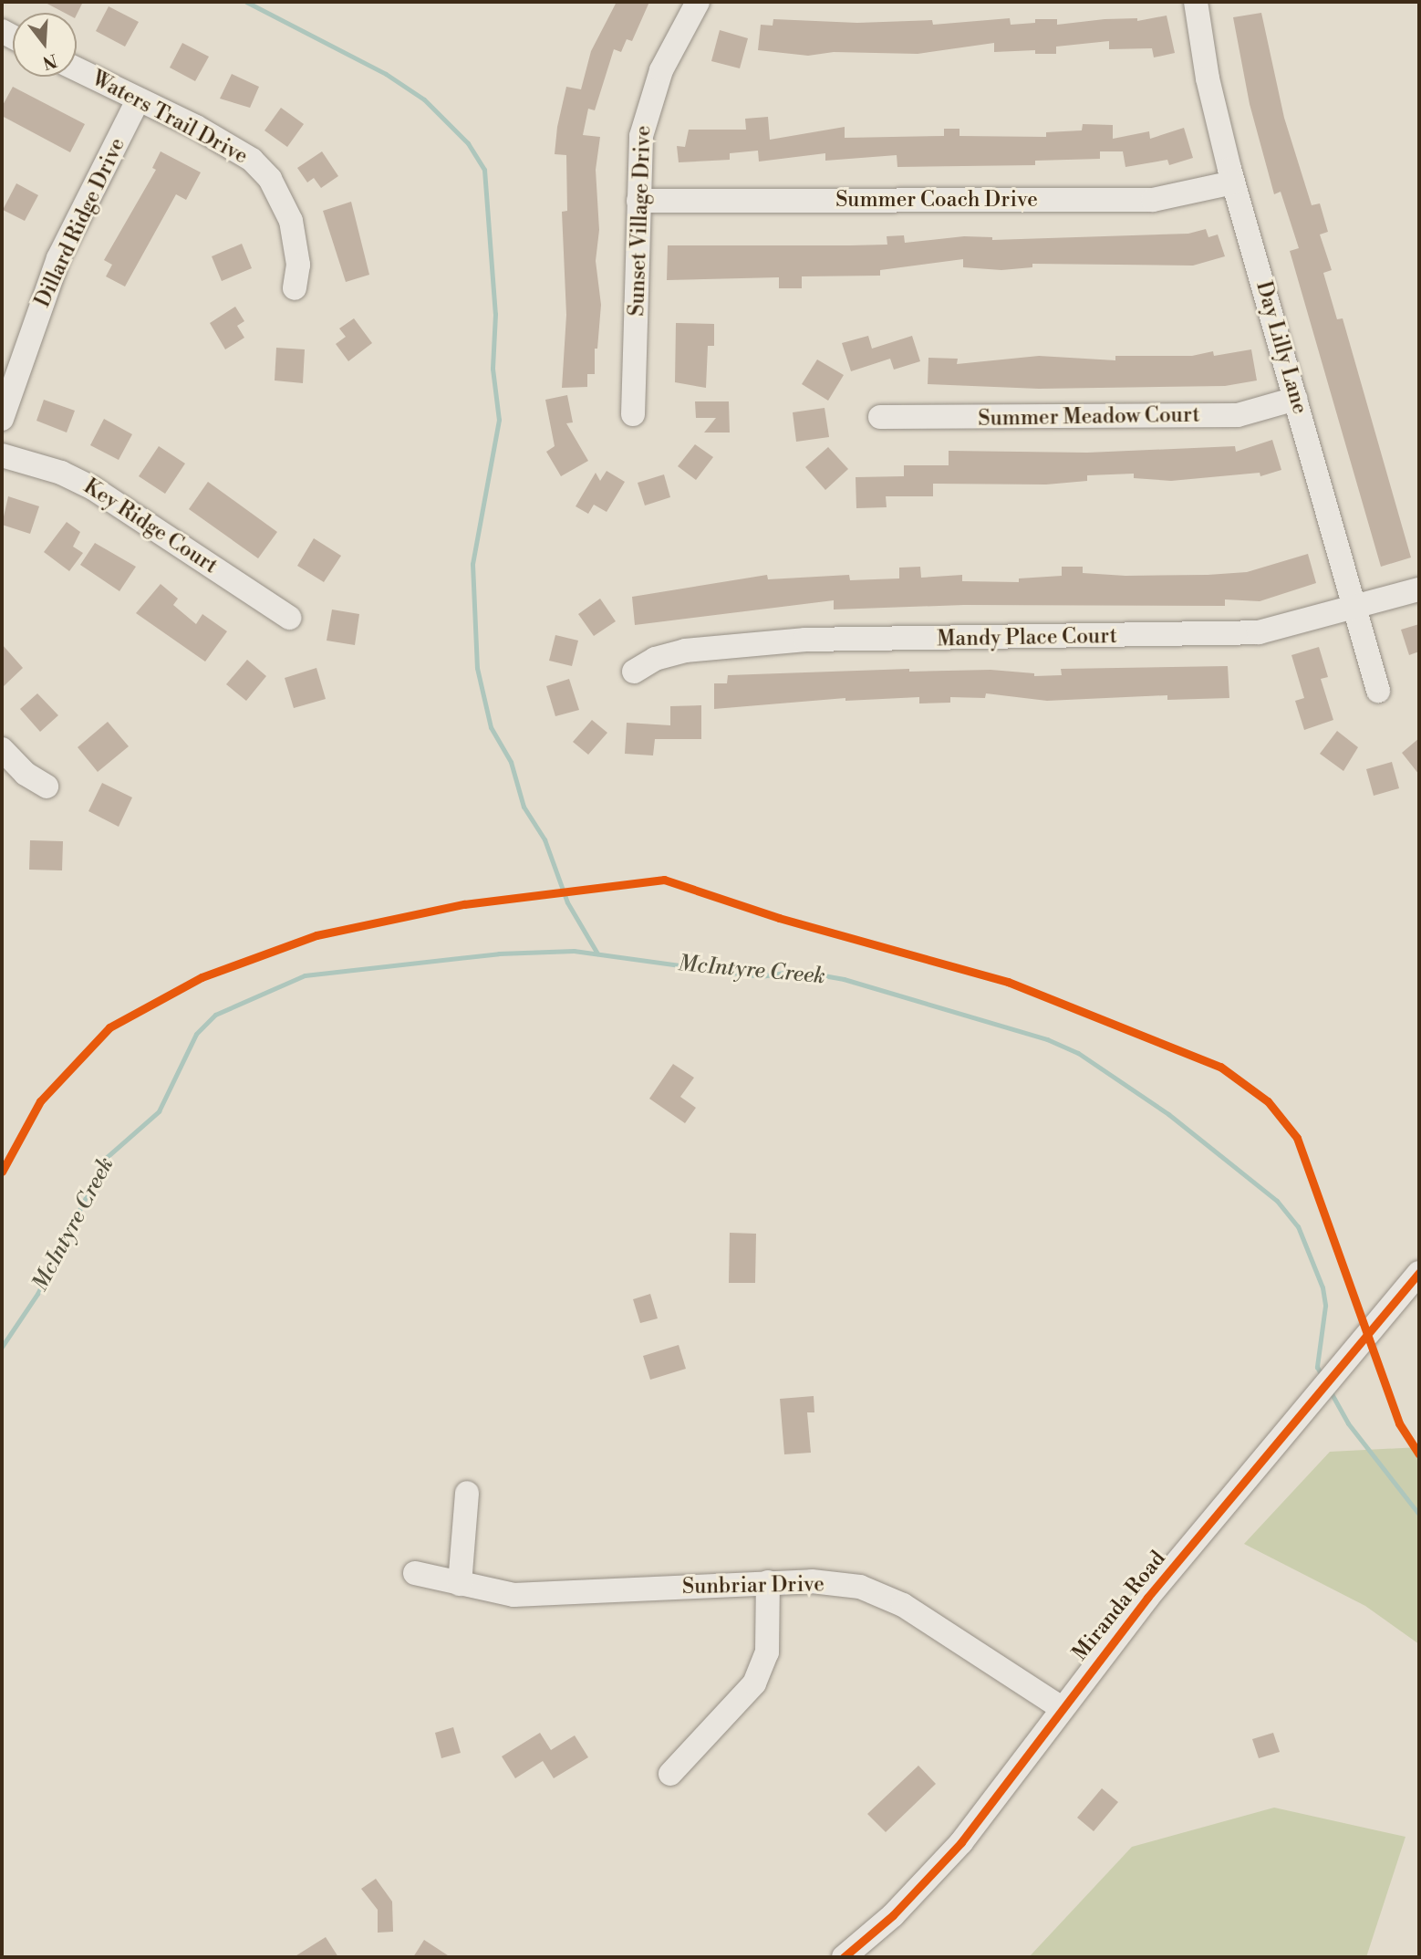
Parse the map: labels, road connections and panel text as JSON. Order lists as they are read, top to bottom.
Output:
{
  "streets": {
    "street": [
      "Waters Trail Drive",
      "Summer Coach Drive",
      "Sunset Village Drive",
      "Dillard Ridge Drive",
      "Day Lilly Lane",
      "Summer Meadow Court",
      "Key Ridge Court",
      "Mandy Place Court",
      "Sunbriar Drive",
      "Miranda Road"
    ]
  },
  "crossings": [
    ["Waters Trail Drive", "Dillard Ridge Drive"],
    ["Summer Coach Drive", "Sunset Village Drive"],
    ["Summer Coach Drive", "Day Lilly Lane"],
    ["Day Lilly Lane", "Summer Meadow Court"],
    ["Day Lilly Lane", "Mandy Place Court"],
    ["Sunbriar Drive", "Miranda Road"]
  ],
  "water": ["McIntyre Creek"],
  "north": "bottom"
}
